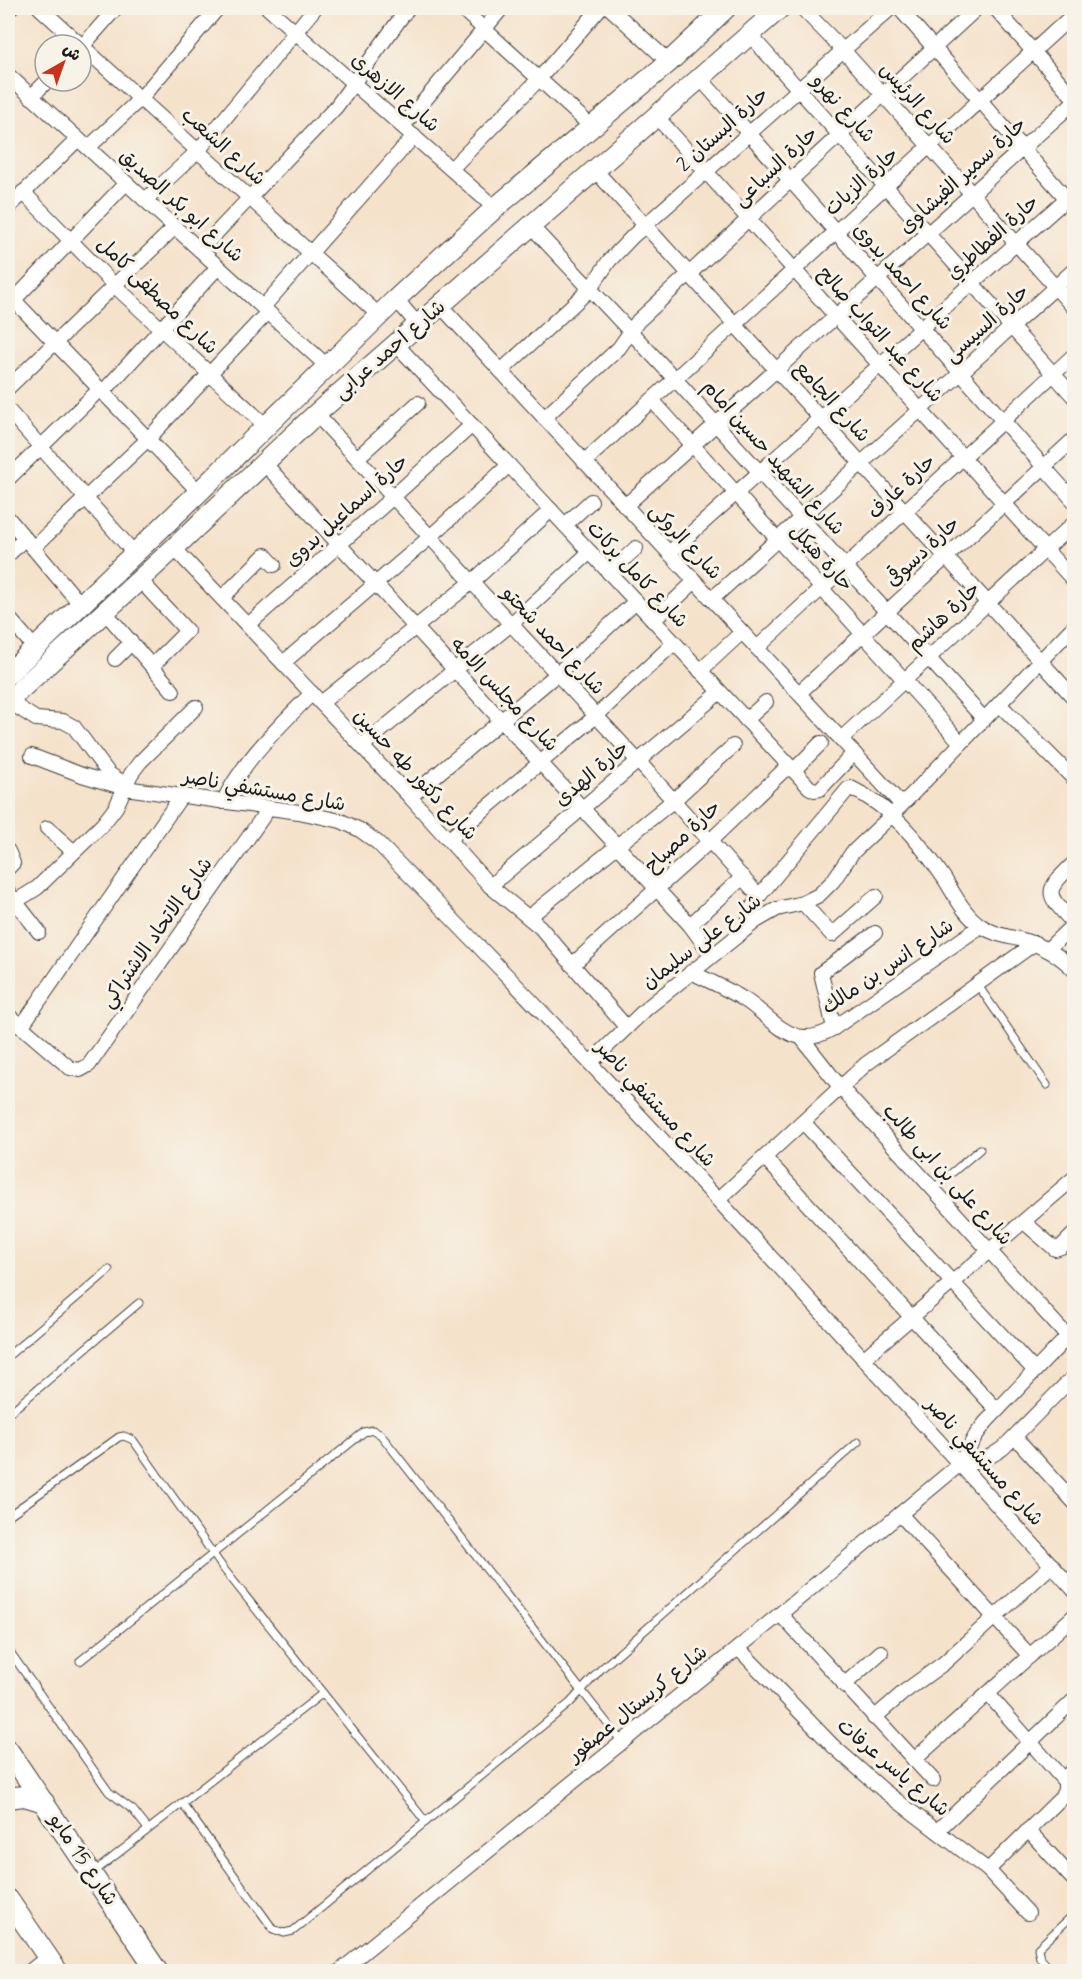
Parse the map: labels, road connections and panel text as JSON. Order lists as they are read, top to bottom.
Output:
{
  "streets": {
    "street": [
      "شارع الازهرى",
      "شارع الرئيس",
      "شارع نهرو",
      "حارة البستان 2",
      "شارع الشعب",
      "حارة السباعى",
      "حارة سمير الفيشاوى",
      "حارة الزيات",
      "شارع ابو بكر الصديق",
      "حارة الفطاطري",
      "شارع احمد بدوى",
      "شارع مصطفى كامل",
      "حارة السيسى",
      "شارع عبد التواب صالح",
      "شارع احمد عرابى",
      "شارع الجامع",
      "شارع الشهيد حسين امام",
      "حارة عارف",
      "حارة اسماعيل بدوى",
      "شارع الروكى",
      "حارة دسوقى",
      "حارة هيكل",
      "شارع كامل بركات",
      "حارة هاشم",
      "شارع احمد شحتو",
      "شارع مجلس الامه",
      "حارة الهدى",
      "شارع دكتور طه حسين",
      "شارع مستشفي ناصر",
      "حارة مصباح",
      "شارع الاتحاد الاشتراكي",
      "شارع على سليمان",
      "شارع انس بن مالك",
      "شارع على بن ابى طالب",
      "شارع كريستال عصفور",
      "شارع ياسر عرفات",
      "شارع 15 مايو"
    ]
  },
  "crossings": [
    ["شارع الازهرى", "شارع احمد عرابى"],
    ["شارع الرئيس", "حارة البستان 2"],
    ["شارع الرئيس", "حارة السباعى"],
    ["شارع الرئيس", "حارة سمير الفيشاوى"],
    ["شارع الرئيس", "حارة الزيات"],
    ["شارع الرئيس", "حارة الفطاطري"],
    ["شارع الرئيس", "حارة السيسى"],
    ["شارع نهرو", "حارة البستان 2"],
    ["شارع نهرو", "حارة السباعى"],
    ["شارع نهرو", "حارة سمير الفيشاوى"],
    ["شارع نهرو", "حارة الزيات"],
    ["شارع نهرو", "حارة الفطاطري"],
    ["شارع نهرو", "حارة السيسى"],
    ["شارع نهرو", "شارع احمد عرابى"],
    ["شارع نهرو", "حارة عارف"],
    ["حارة البستان 2", "شارع احمد بدوى"],
    ["حارة البستان 2", "شارع عبد التواب صالح"],
    ["حارة البستان 2", "شارع الجامع"],
    ["حارة البستان 2", "شارع الشهيد حسين امام"],
    ["حارة البستان 2", "شارع الروكى"],
    ["شارع الشعب", "شارع احمد عرابى"],
    ["حارة السباعى", "شارع احمد بدوى"],
    ["حارة السباعى", "شارع عبد التواب صالح"],
    ["حارة السباعى", "شارع الجامع"],
    ["حارة السباعى", "شارع الشهيد حسين امام"],
    ["حارة السباعى", "شارع الروكى"],
    ["حارة سمير الفيشاوى", "شارع احمد بدوى"],
    ["حارة سمير الفيشاوى", "شارع عبد التواب صالح"],
    ["حارة سمير الفيشاوى", "شارع الجامع"],
    ["حارة سمير الفيشاوى", "شارع الشهيد حسين امام"],
    ["حارة سمير الفيشاوى", "شارع الروكى"],
    ["حارة سمير الفيشاوى", "حارة هيكل"],
    ["حارة الزيات", "شارع احمد بدوى"],
    ["حارة الزيات", "شارع عبد التواب صالح"],
    ["حارة الزيات", "شارع الجامع"],
    ["حارة الزيات", "شارع الشهيد حسين امام"],
    ["حارة الزيات", "شارع الروكى"],
    ["حارة الزيات", "حارة هيكل"],
    ["شارع ابو بكر الصديق", "شارع احمد عرابى"],
    ["حارة الفطاطري", "شارع احمد بدوى"],
    ["حارة الفطاطري", "شارع عبد التواب صالح"],
    ["حارة الفطاطري", "شارع الجامع"],
    ["حارة الفطاطري", "شارع الشهيد حسين امام"],
    ["حارة الفطاطري", "شارع الروكى"],
    ["حارة الفطاطري", "حارة هيكل"],
    ["شارع احمد بدوى", "حارة السيسى"],
    ["شارع احمد بدوى", "شارع احمد عرابى"],
    ["شارع احمد بدوى", "حارة عارف"],
    ["شارع احمد بدوى", "حارة دسوقى"],
    ["شارع مصطفى كامل", "شارع احمد عرابى"],
    ["حارة السيسى", "شارع عبد التواب صالح"],
    ["حارة السيسى", "شارع الجامع"],
    ["حارة السيسى", "شارع الشهيد حسين امام"],
    ["حارة السيسى", "شارع الروكى"],
    ["حارة السيسى", "حارة هيكل"],
    ["شارع عبد التواب صالح", "شارع احمد عرابى"],
    ["شارع عبد التواب صالح", "حارة عارف"],
    ["شارع عبد التواب صالح", "حارة دسوقى"],
    ["شارع عبد التواب صالح", "حارة هاشم"],
    ["شارع احمد عرابى", "شارع الجامع"],
    ["شارع احمد عرابى", "شارع الشهيد حسين امام"],
    ["شارع احمد عرابى", "شارع الروكى"],
    ["شارع احمد عرابى", "شارع كامل بركات"],
    ["شارع احمد عرابى", "شارع احمد شحتو"],
    ["شارع احمد عرابى", "شارع مجلس الامه"],
    ["شارع احمد عرابى", "شارع دكتور طه حسين"],
    ["شارع الجامع", "حارة عارف"],
    ["شارع الجامع", "حارة دسوقى"],
    ["شارع الجامع", "حارة هاشم"],
    ["شارع الجامع", "شارع على سليمان"],
    ["شارع الشهيد حسين امام", "حارة عارف"],
    ["شارع الشهيد حسين امام", "حارة دسوقى"],
    ["شارع الشهيد حسين امام", "حارة هاشم"],
    ["شارع الشهيد حسين امام", "شارع على سليمان"],
    ["حارة عارف", "شارع الروكى"],
    ["حارة عارف", "حارة هيكل"],
    ["حارة اسماعيل بدوى", "شارع كامل بركات"],
    ["حارة اسماعيل بدوى", "شارع احمد شحتو"],
    ["حارة اسماعيل بدوى", "شارع مجلس الامه"],
    ["حارة اسماعيل بدوى", "شارع دكتور طه حسين"],
    ["شارع الروكى", "حارة دسوقى"],
    ["شارع الروكى", "شارع كامل بركات"],
    ["شارع الروكى", "حارة هاشم"],
    ["شارع الروكى", "شارع على سليمان"],
    ["حارة دسوقى", "حارة هيكل"],
    ["حارة هيكل", "حارة هاشم"],
    ["حارة هيكل", "شارع على سليمان"],
    ["شارع كامل بركات", "حارة الهدى"],
    ["شارع كامل بركات", "حارة مصباح"],
    ["شارع احمد شحتو", "حارة الهدى"],
    ["شارع احمد شحتو", "حارة مصباح"],
    ["شارع مجلس الامه", "حارة الهدى"],
    ["شارع مجلس الامه", "حارة مصباح"],
    ["شارع مجلس الامه", "شارع على سليمان"],
    ["حارة الهدى", "شارع دكتور طه حسين"],
    ["شارع دكتور طه حسين", "حارة مصباح"],
    ["شارع دكتور طه حسين", "شارع على سليمان"],
    ["شارع مستشفي ناصر", "شارع الاتحاد الاشتراكي"],
    ["شارع مستشفي ناصر", "شارع على سليمان"],
    ["شارع مستشفي ناصر", "شارع كريستال عصفور"],
    ["شارع انس بن مالك", "شارع على بن ابى طالب"],
    ["شارع على بن ابى طالب", "شارع كريستال عصفور"],
    ["شارع كريستال عصفور", "شارع ياسر عرفات"]
  ],
  "north": "top right"
}
